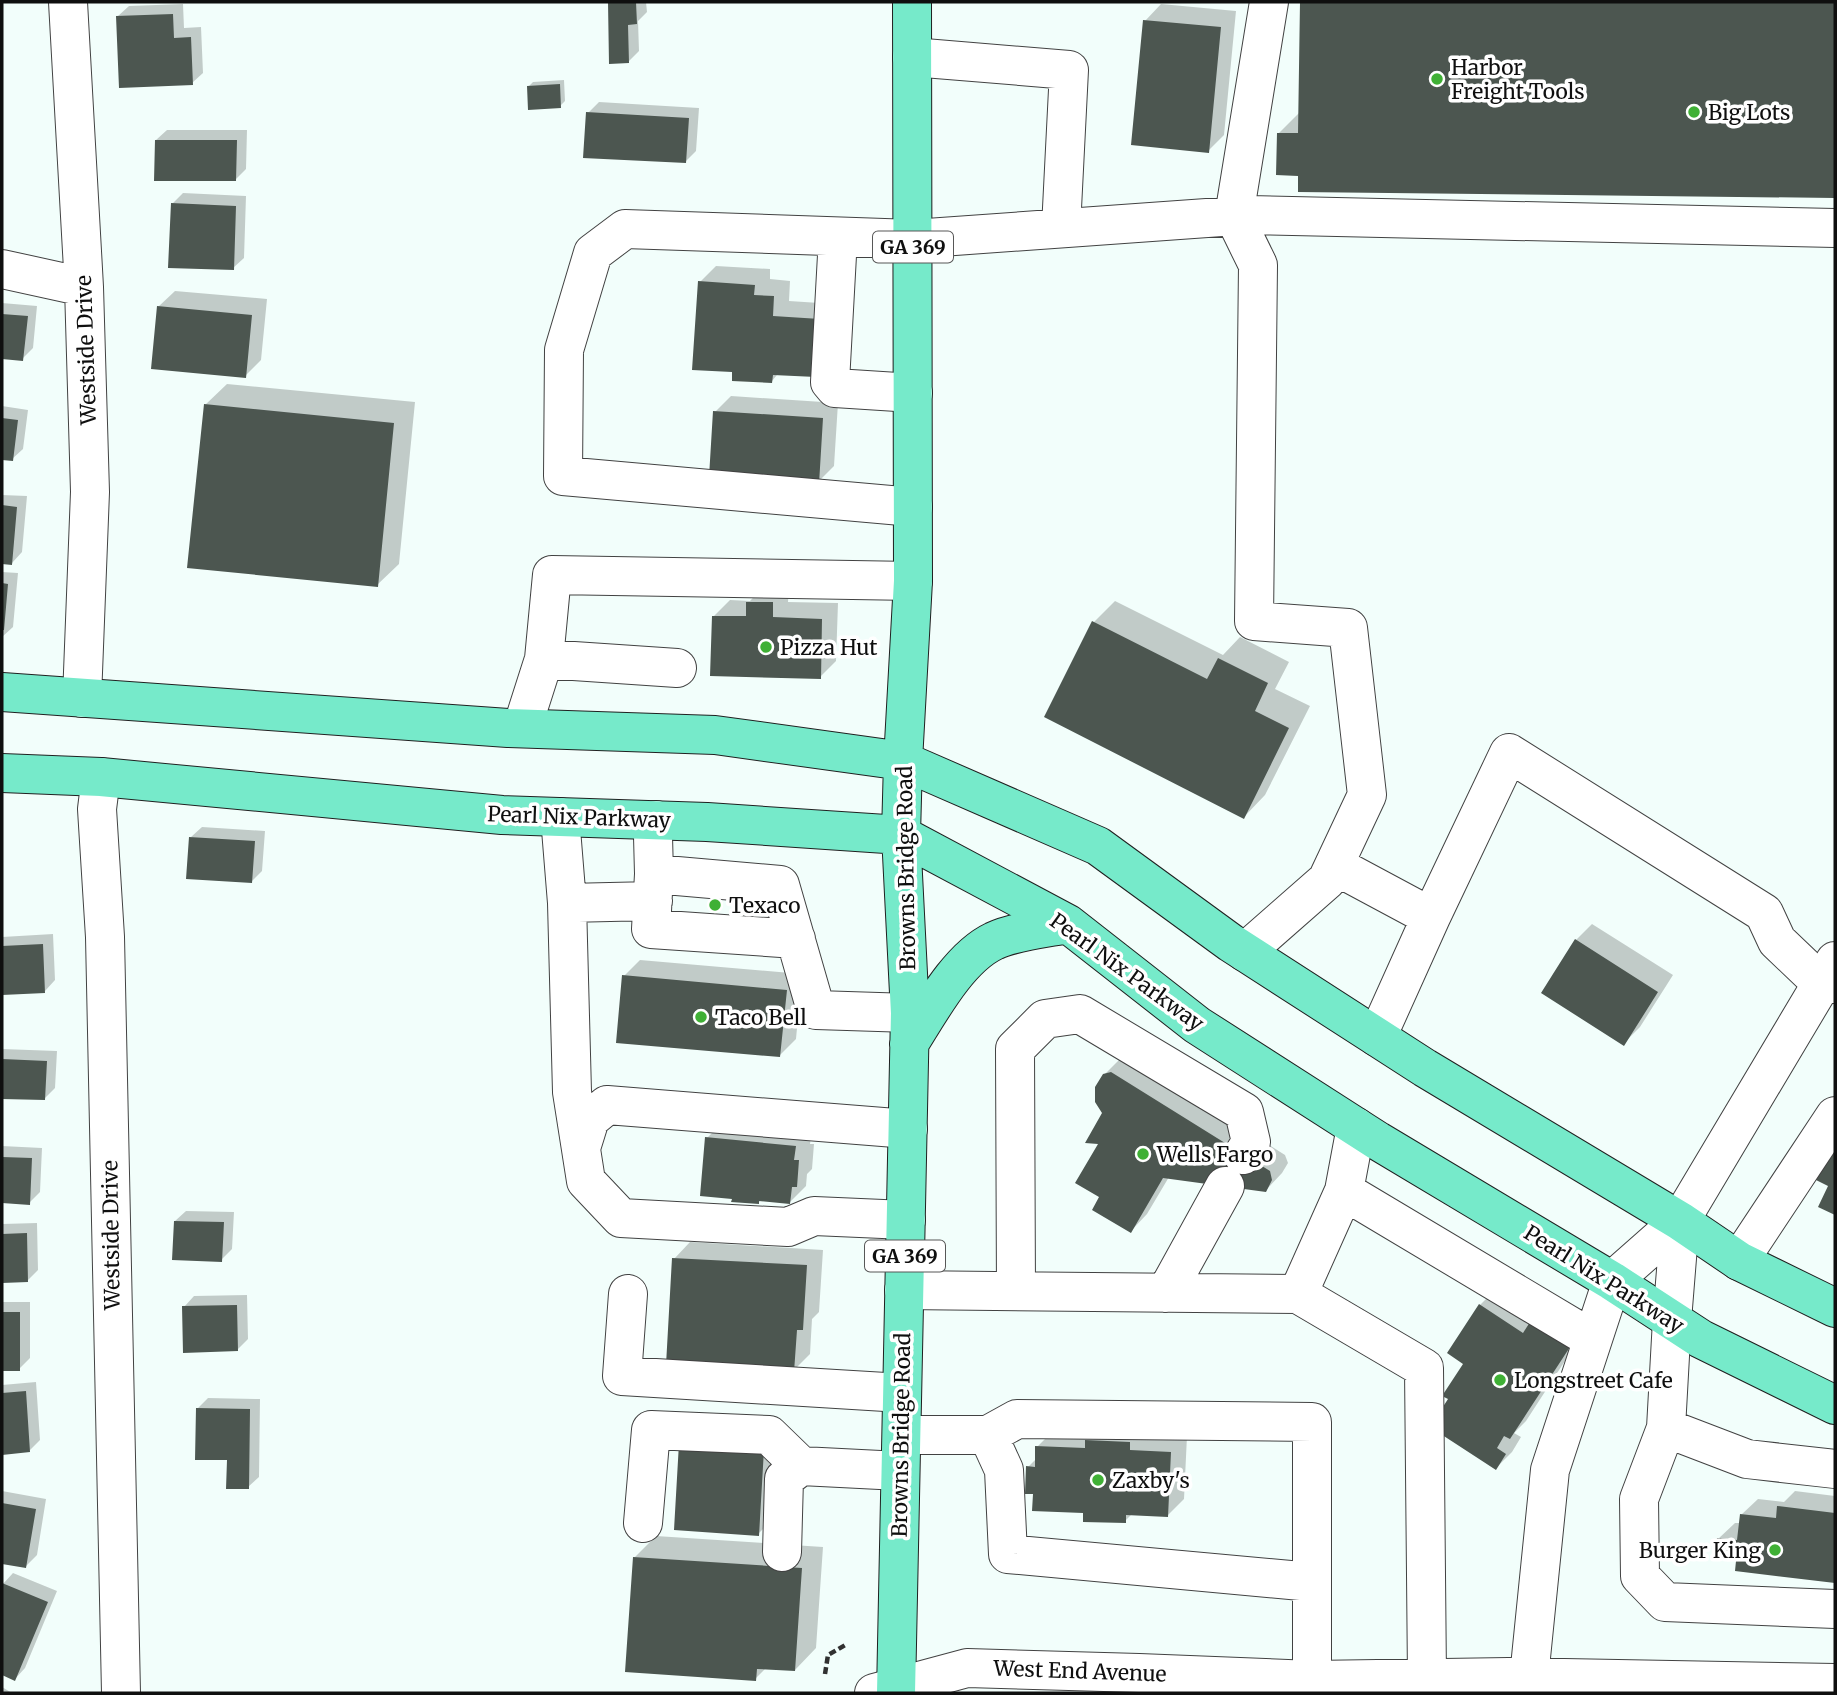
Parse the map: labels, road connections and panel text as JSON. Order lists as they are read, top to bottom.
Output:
{
  "streets": {
    "main road": ["GA 369", "Pearl Nix Parkway", "Browns Bridge Road"],
    "street": ["Westside Drive", "West End Avenue"]
  },
  "crossings": [
    ["Westside Drive", "Pearl Nix Parkway"],
    ["Pearl Nix Parkway", "Browns Bridge Road"],
    ["Browns Bridge Road", "West End Avenue"]
  ],
  "places": [
    "Harbor Freight Tools",
    "Big Lots",
    "Pizza Hut",
    "Texaco",
    "Taco Bell",
    "Wells Fargo",
    "Longstreet Cafe",
    "Zaxby's",
    "Burger King"
  ]
}
